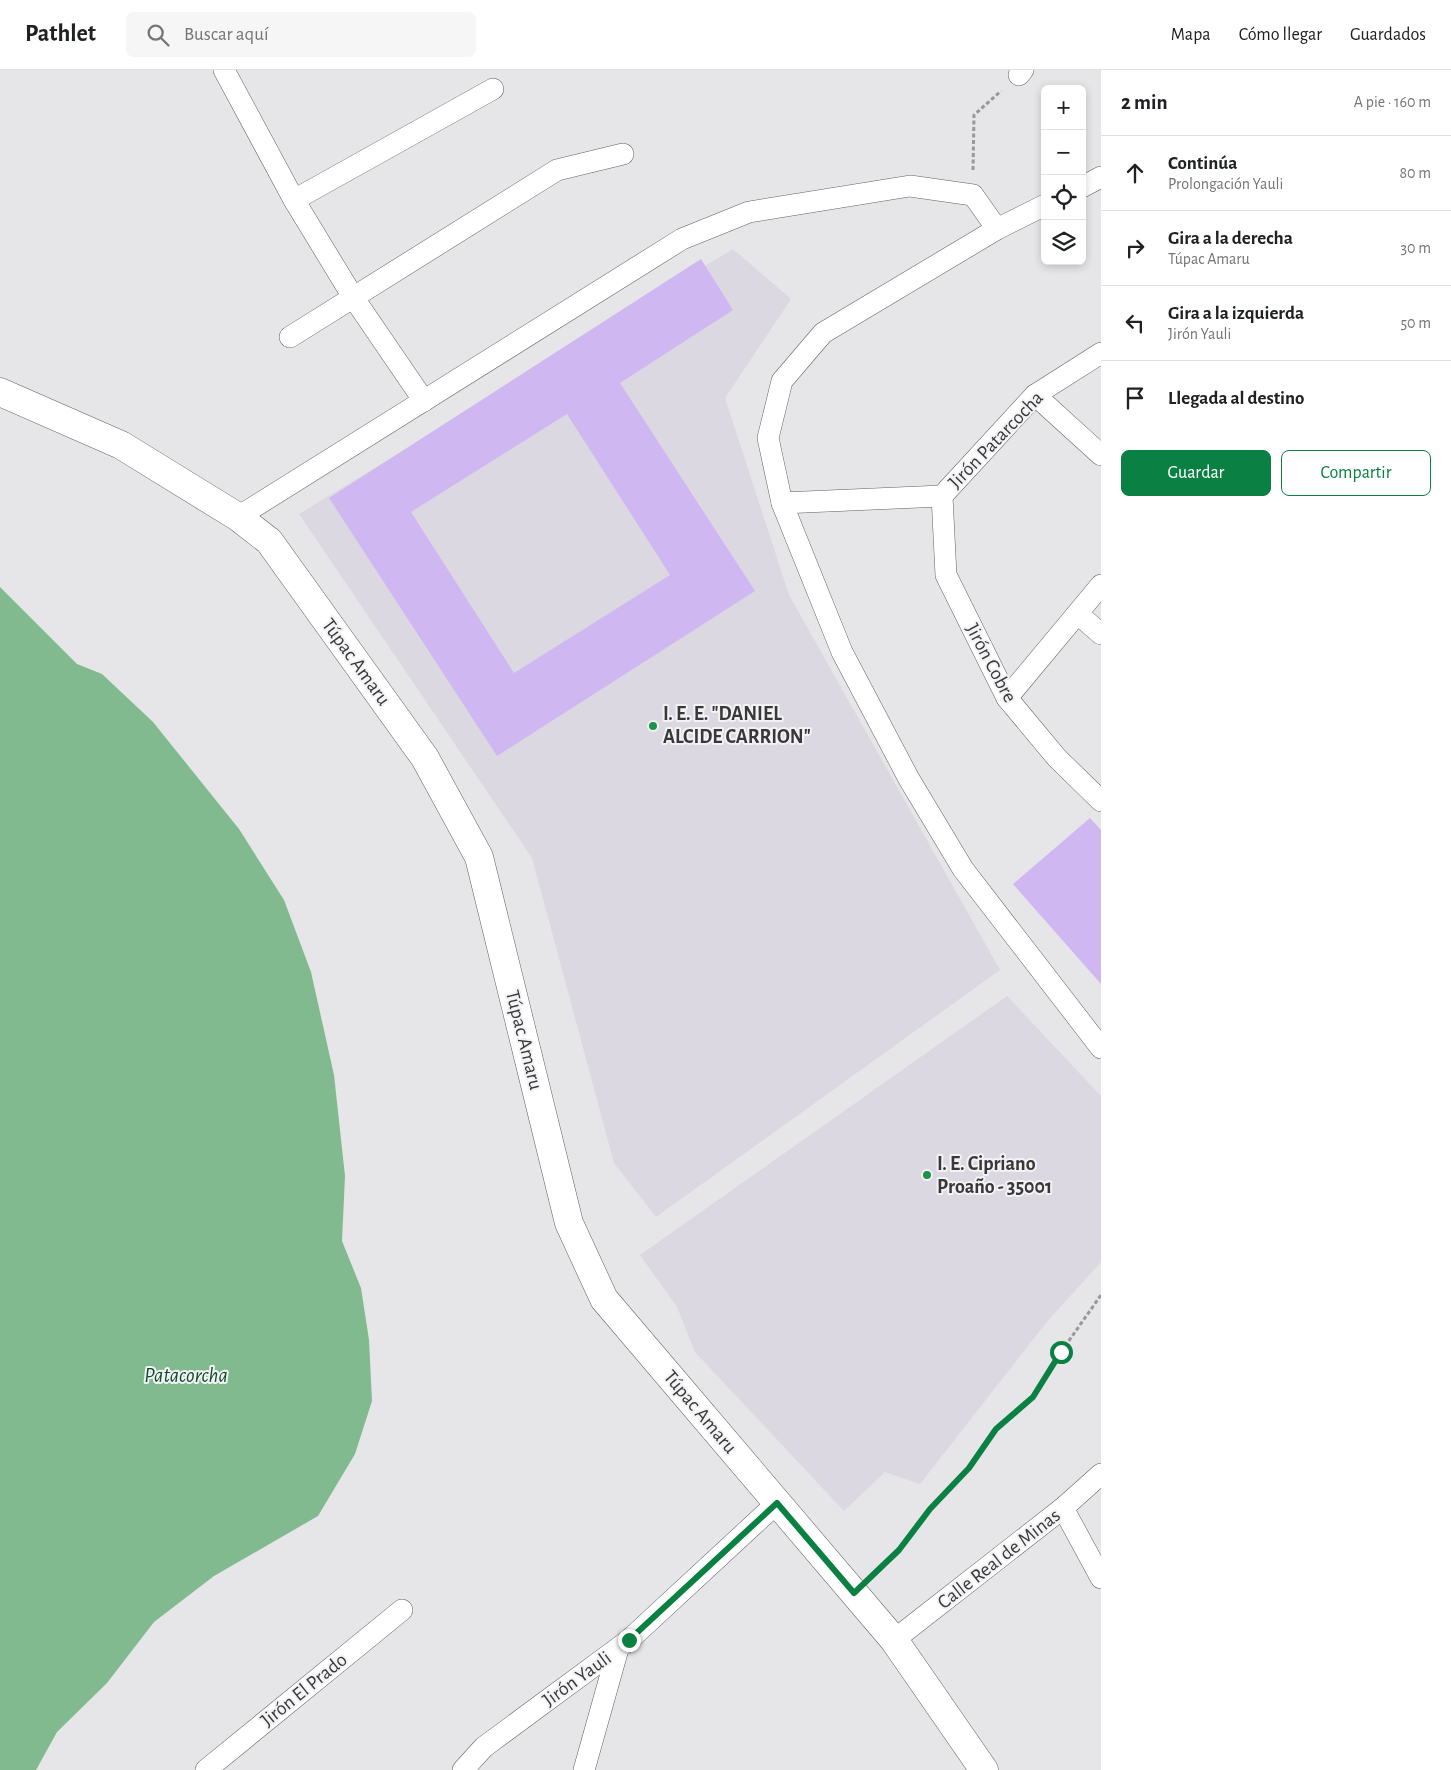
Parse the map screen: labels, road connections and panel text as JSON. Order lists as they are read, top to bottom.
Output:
{
  "streets": {
    "street": [
      "Jirón Patarcocha",
      "Túpac Amaru",
      "Jirón Cobre",
      "Calle Real de Minas",
      "Jirón Yauli",
      "Jirón El Prado"
    ]
  },
  "crossings": [
    ["Jirón Patarcocha", "Jirón Cobre"],
    ["Túpac Amaru", "Calle Real de Minas"],
    ["Túpac Amaru", "Jirón Yauli"]
  ],
  "water": ["Patacorcha"],
  "places": ["I. E. E. \"DANIEL ALCIDE CARRION\"", "I. E. Cipriano Proaño - 35001"],
  "page": {
    "header": "Pathlet",
    "search": "Buscar aquí",
    "nav": ["Mapa", "Cómo llegar", "Guardados"],
    "heading": ["2 min", "A pie · 160 m"],
    "map_buttons": ["+", "−"],
    "list": [
      ["Continúa", "Prolongación Yauli", "80 m"],
      ["Gira a la derecha", "Túpac Amaru", "30 m"],
      ["Gira a la izquierda", "Jirón Yauli", "50 m"],
      "Llegada al destino"
    ],
    "buttons": ["Guardar", "Compartir"]
  }
}
